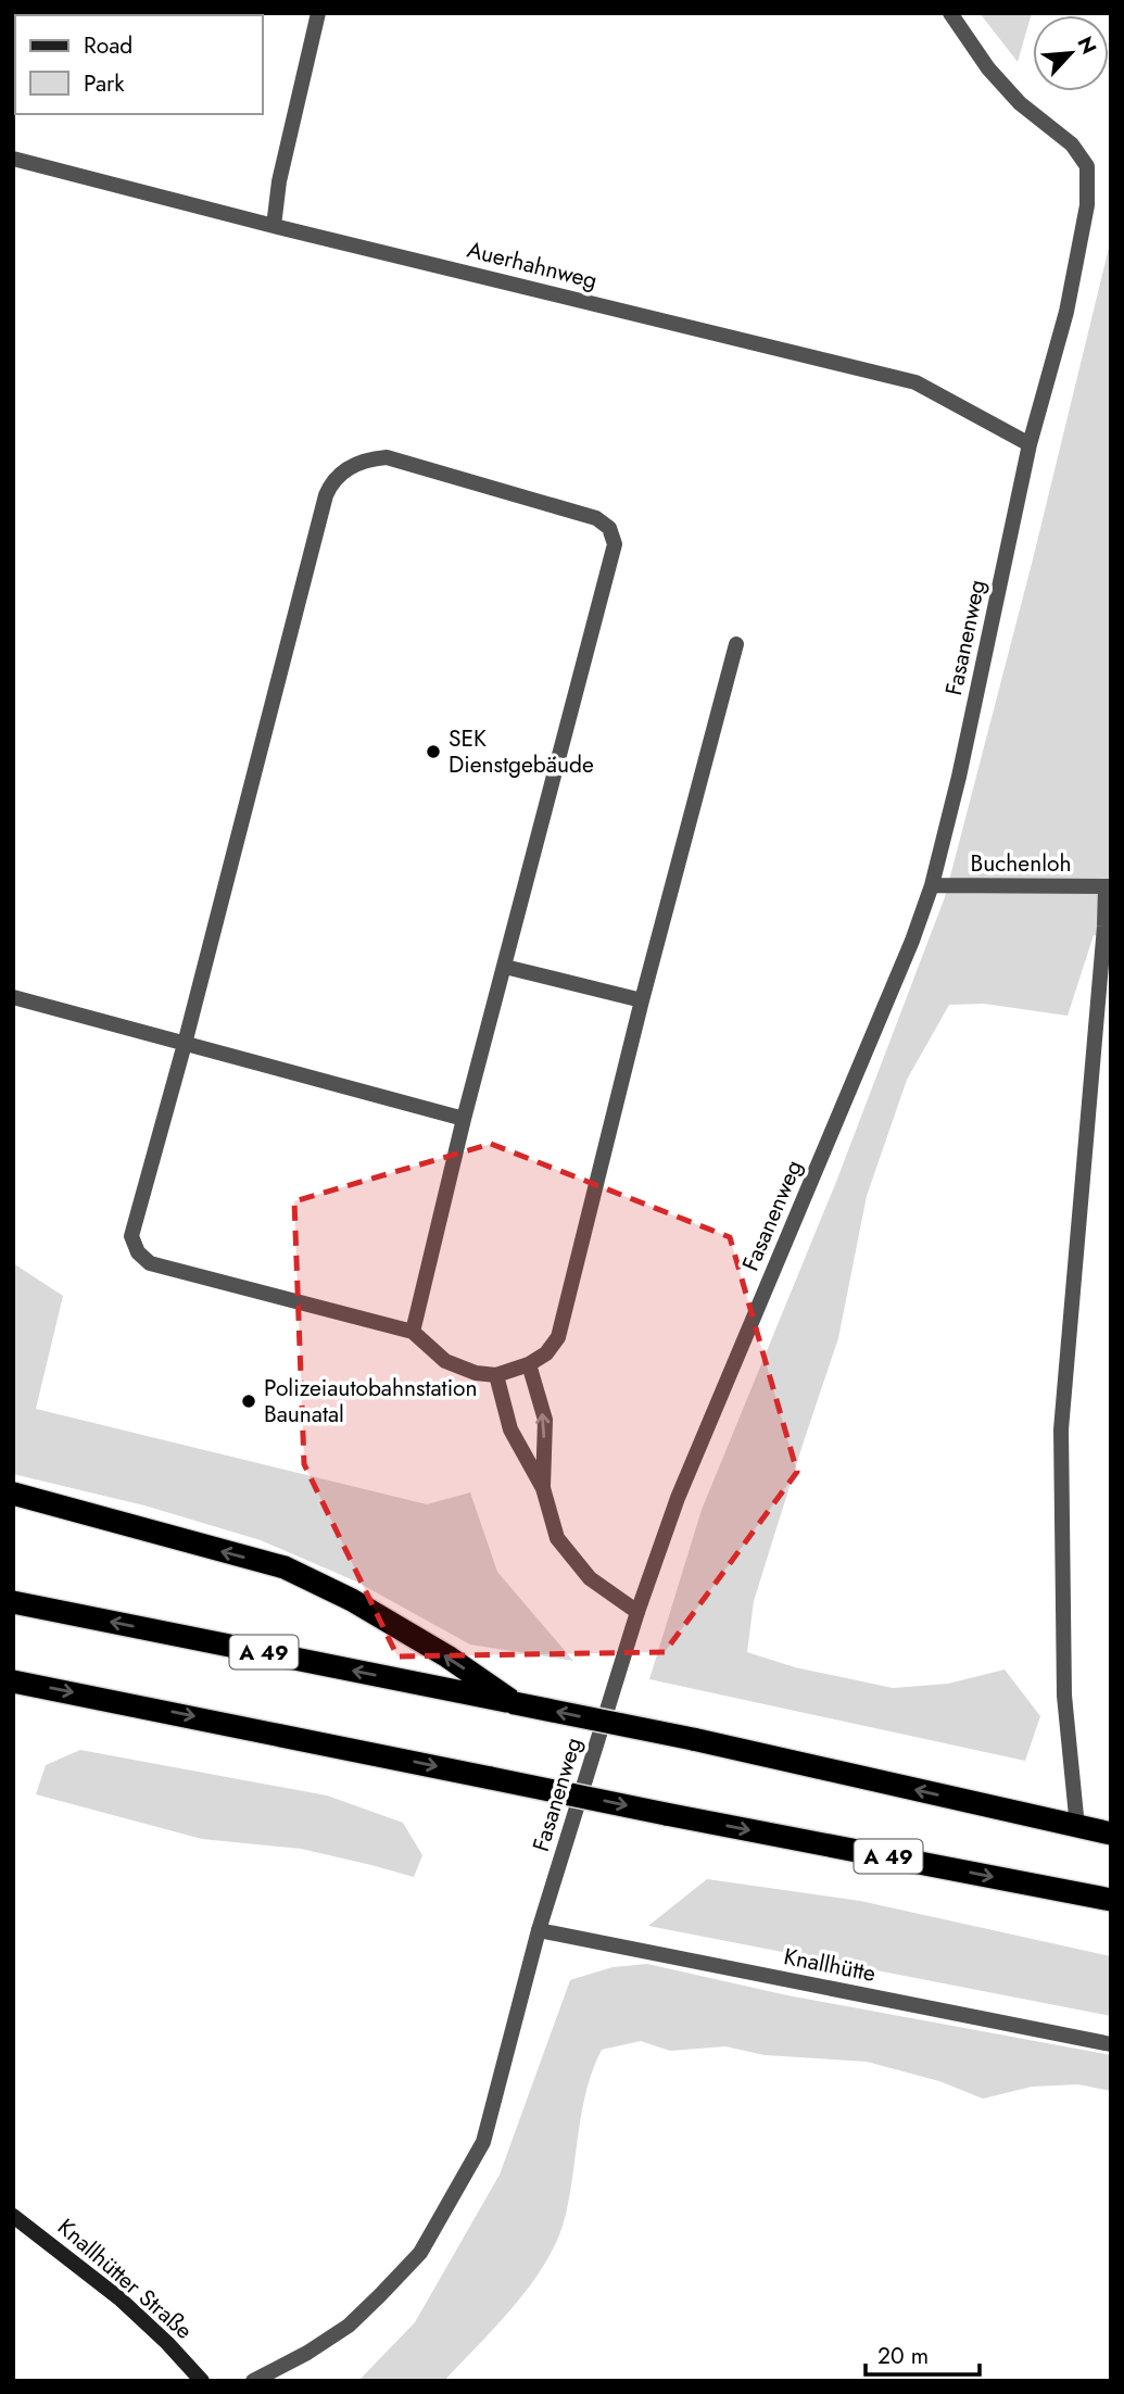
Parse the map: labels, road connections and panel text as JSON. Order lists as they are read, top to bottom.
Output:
{
  "streets": {
    "highway": ["A 49"],
    "street": [
      "Auerhahnweg",
      "Fasanenweg",
      "Buchenloh",
      "Knallhütte",
      "Knallhütter Straße"
    ]
  },
  "crossings": [
    ["Auerhahnweg", "Fasanenweg"],
    ["Fasanenweg", "Buchenloh"],
    ["Fasanenweg", "Knallhütte"]
  ],
  "places": ["SEK Dienstgebäude", "Polizeiautobahnstation Baunatal"],
  "legend": ["Road", "Park"],
  "scale_bar": "20 m",
  "north": "top right"
}
